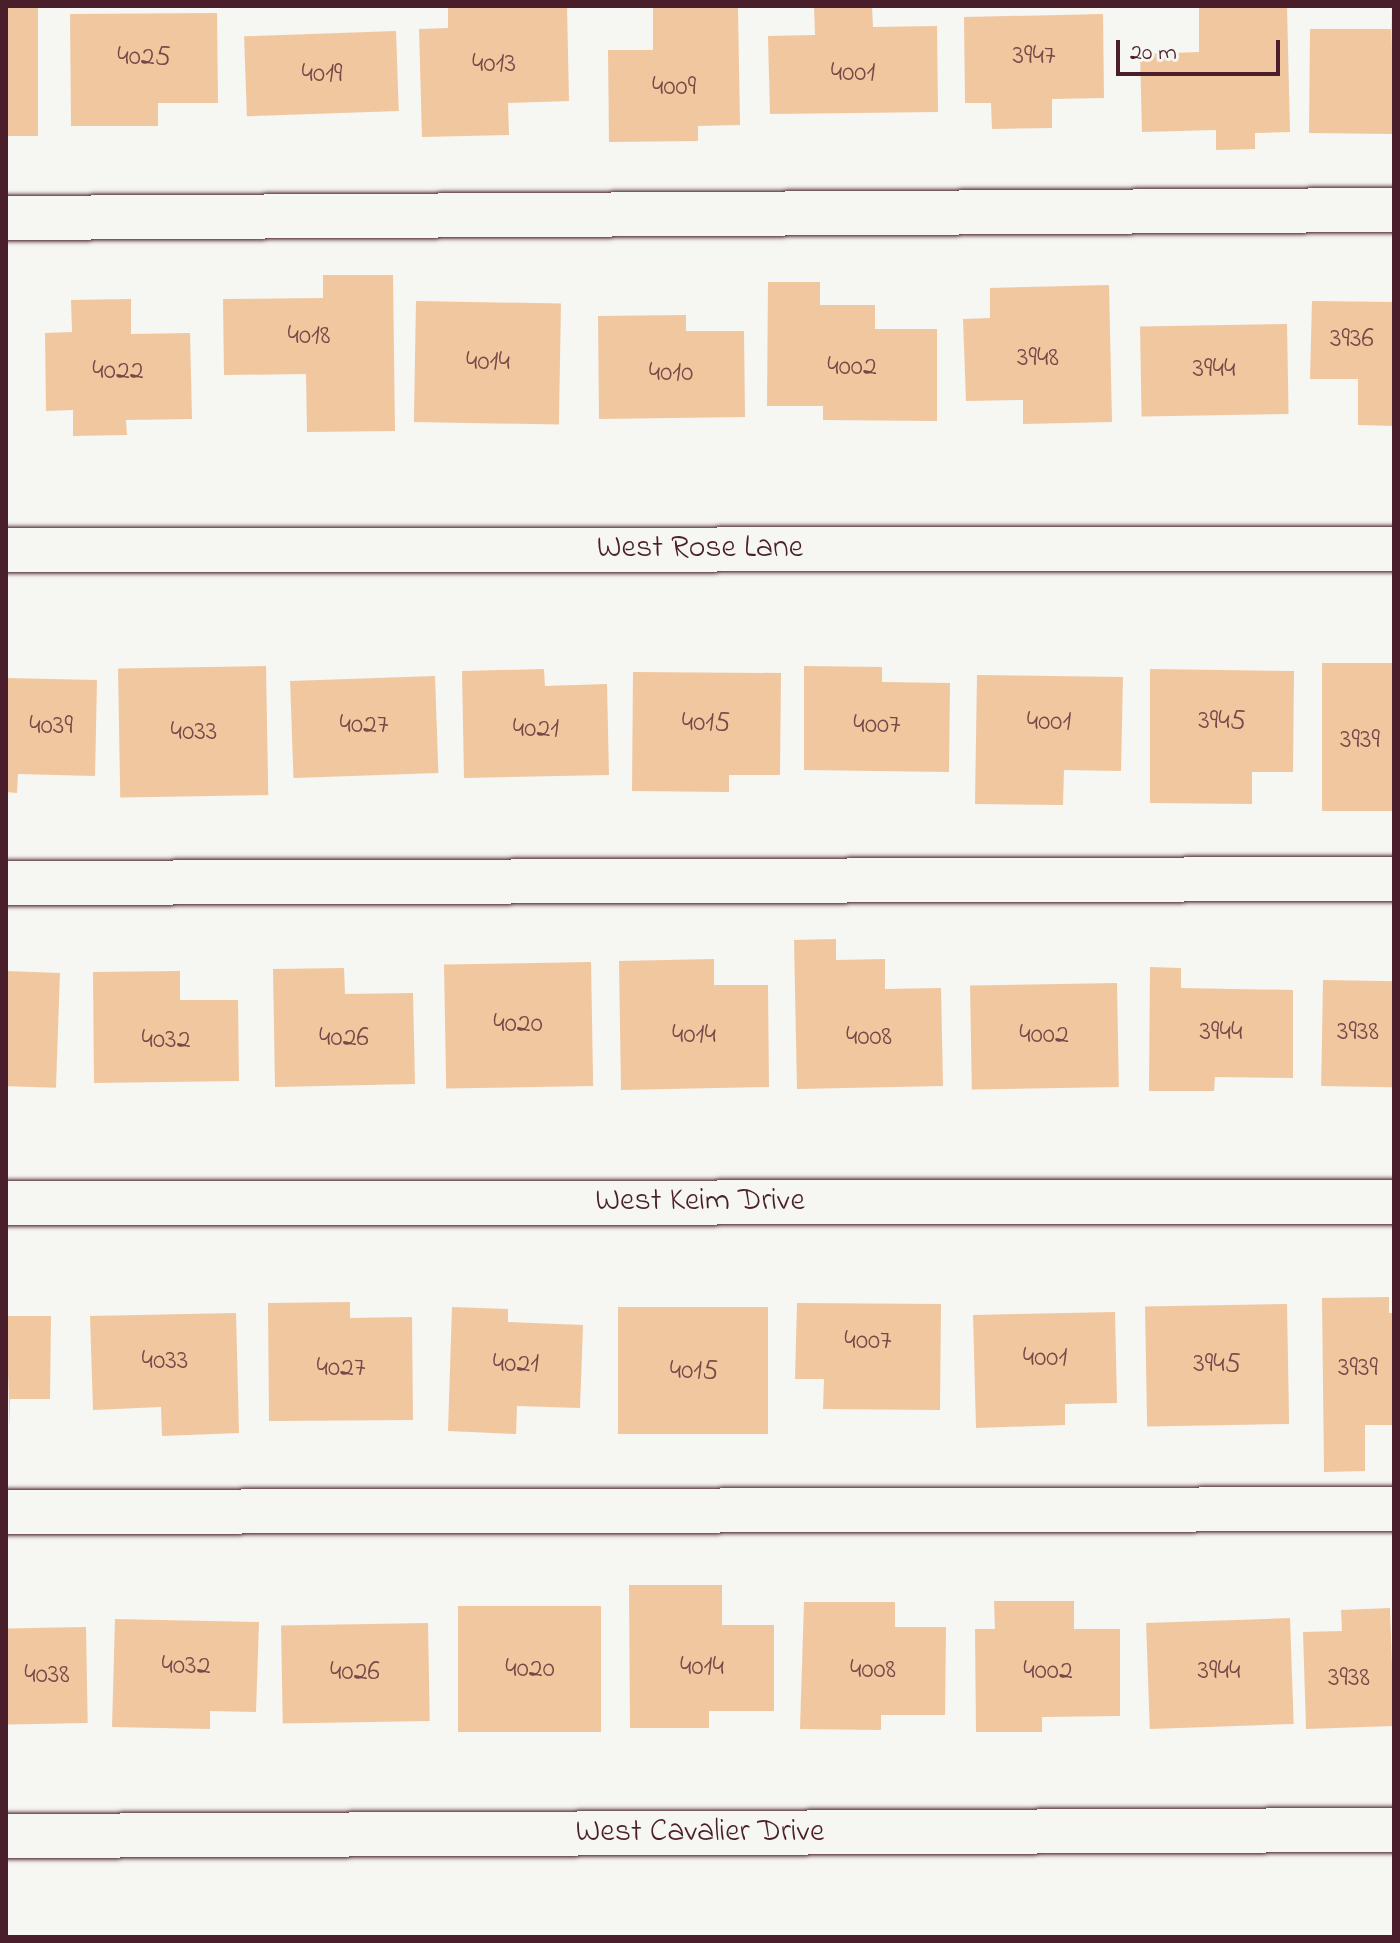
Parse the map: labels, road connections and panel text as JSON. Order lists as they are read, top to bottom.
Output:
{
  "streets": {
    "street": ["West Rose Lane", "West Keim Drive", "West Cavalier Drive"]
  },
  "house_numbers": [
    "3947",
    "4025",
    "4013",
    "4001",
    "4019",
    "4009",
    "4018",
    "3936",
    "3948",
    "4014",
    "4002",
    "3944",
    "4022",
    "4010",
    "3945",
    "4001",
    "4015",
    "4027",
    "4007",
    "4039",
    "4021",
    "4033",
    "3939",
    "4020",
    "3944",
    "3938",
    "4014",
    "4002",
    "4008",
    "4026",
    "4032",
    "4007",
    "4001",
    "4033",
    "4021",
    "3945",
    "4027",
    "3939",
    "4015",
    "4032",
    "4014",
    "4020",
    "4008",
    "4002",
    "3944",
    "4026",
    "4038",
    "3938"
  ],
  "scale_bar": "20 m"
}
